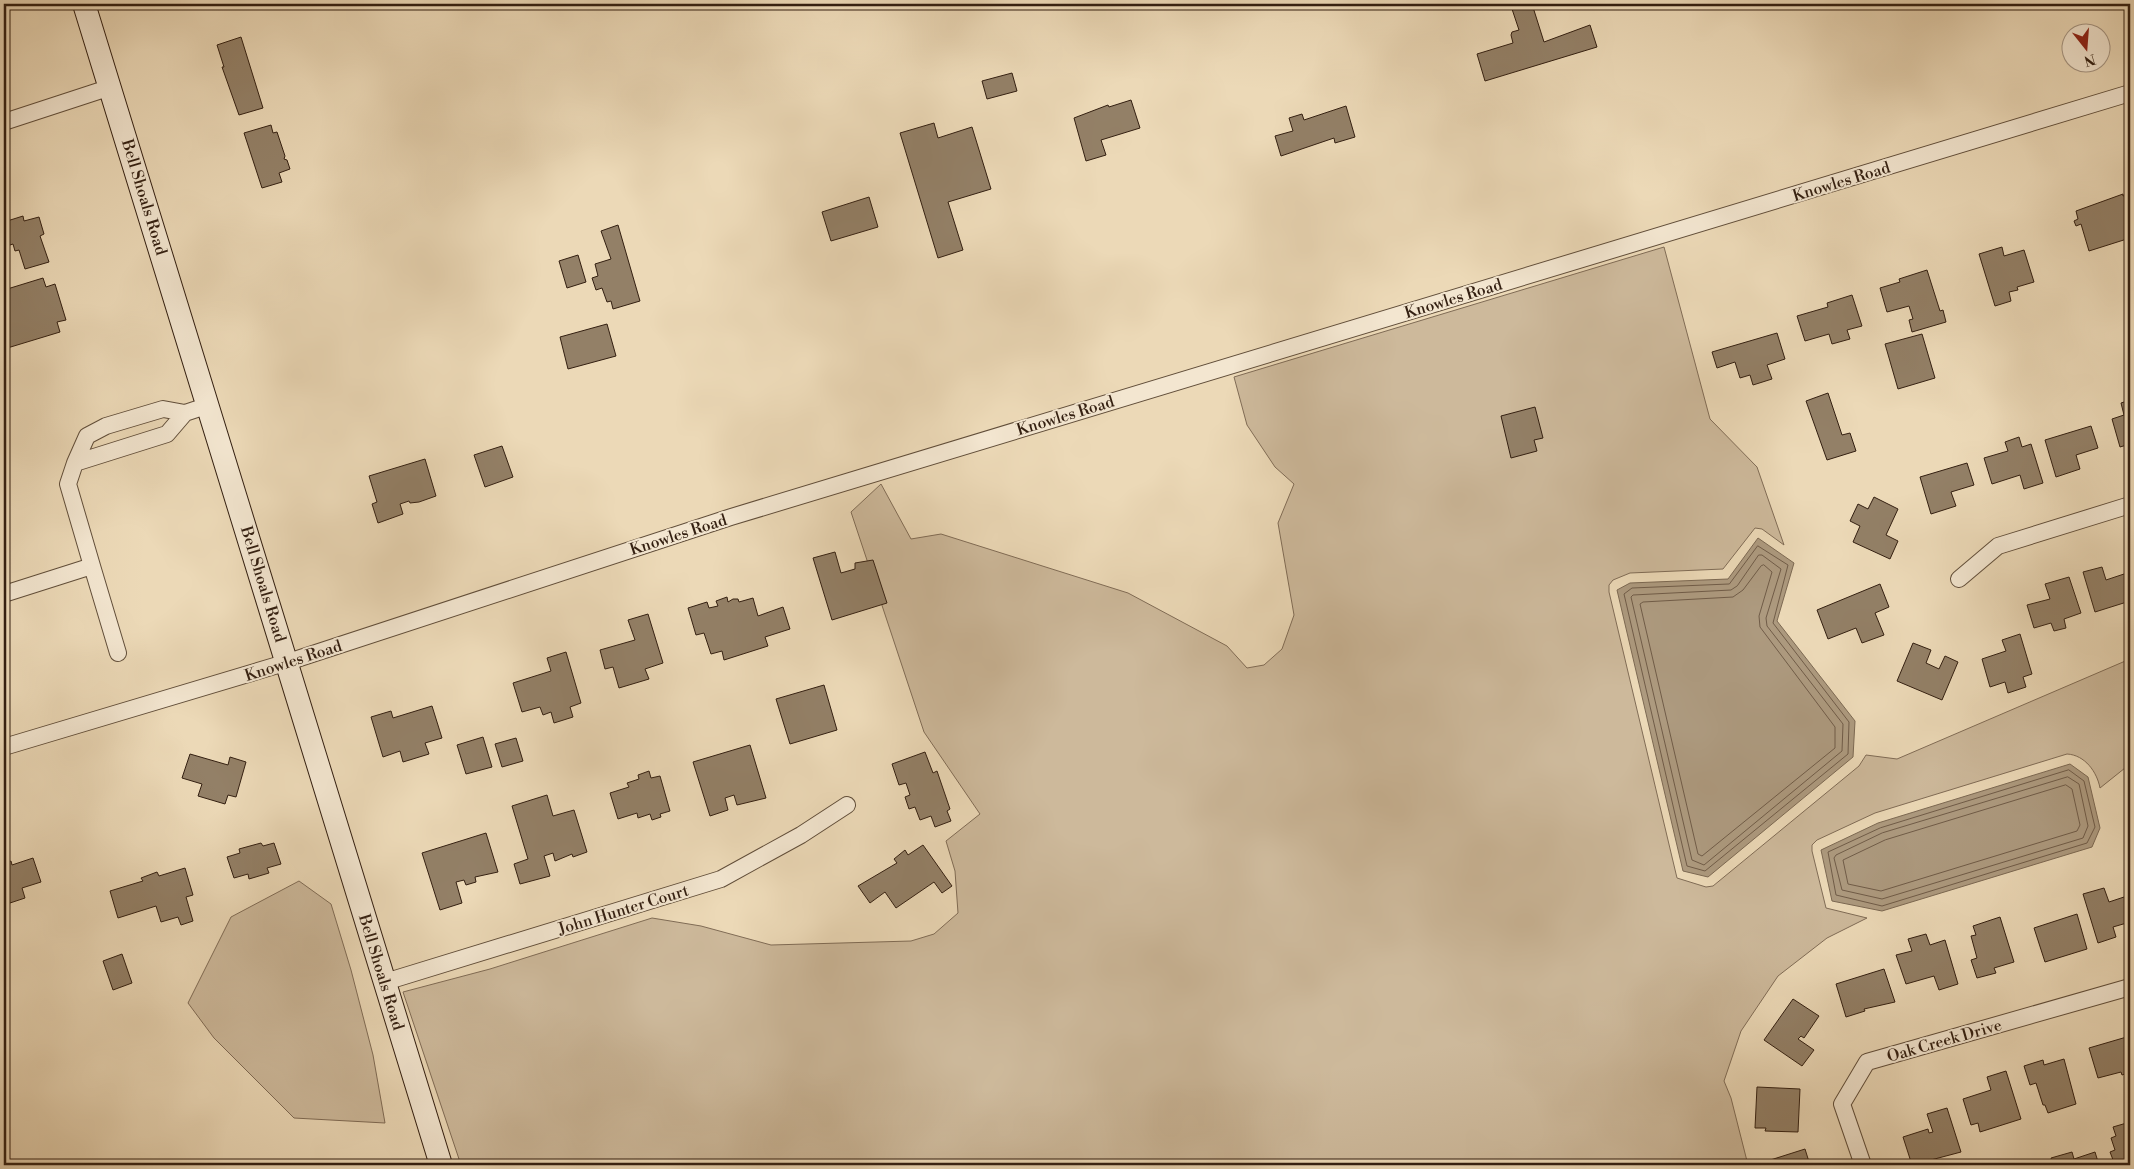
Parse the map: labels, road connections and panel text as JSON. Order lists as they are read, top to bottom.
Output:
{
  "streets": {
    "main road": ["Bell Shoals Road"],
    "street": ["Knowles Road", "John Hunter Court", "Oak Creek Drive"]
  },
  "crossings": [
    ["Knowles Road", "Bell Shoals Road"],
    ["Bell Shoals Road", "John Hunter Court"]
  ],
  "north": "bottom"
}
